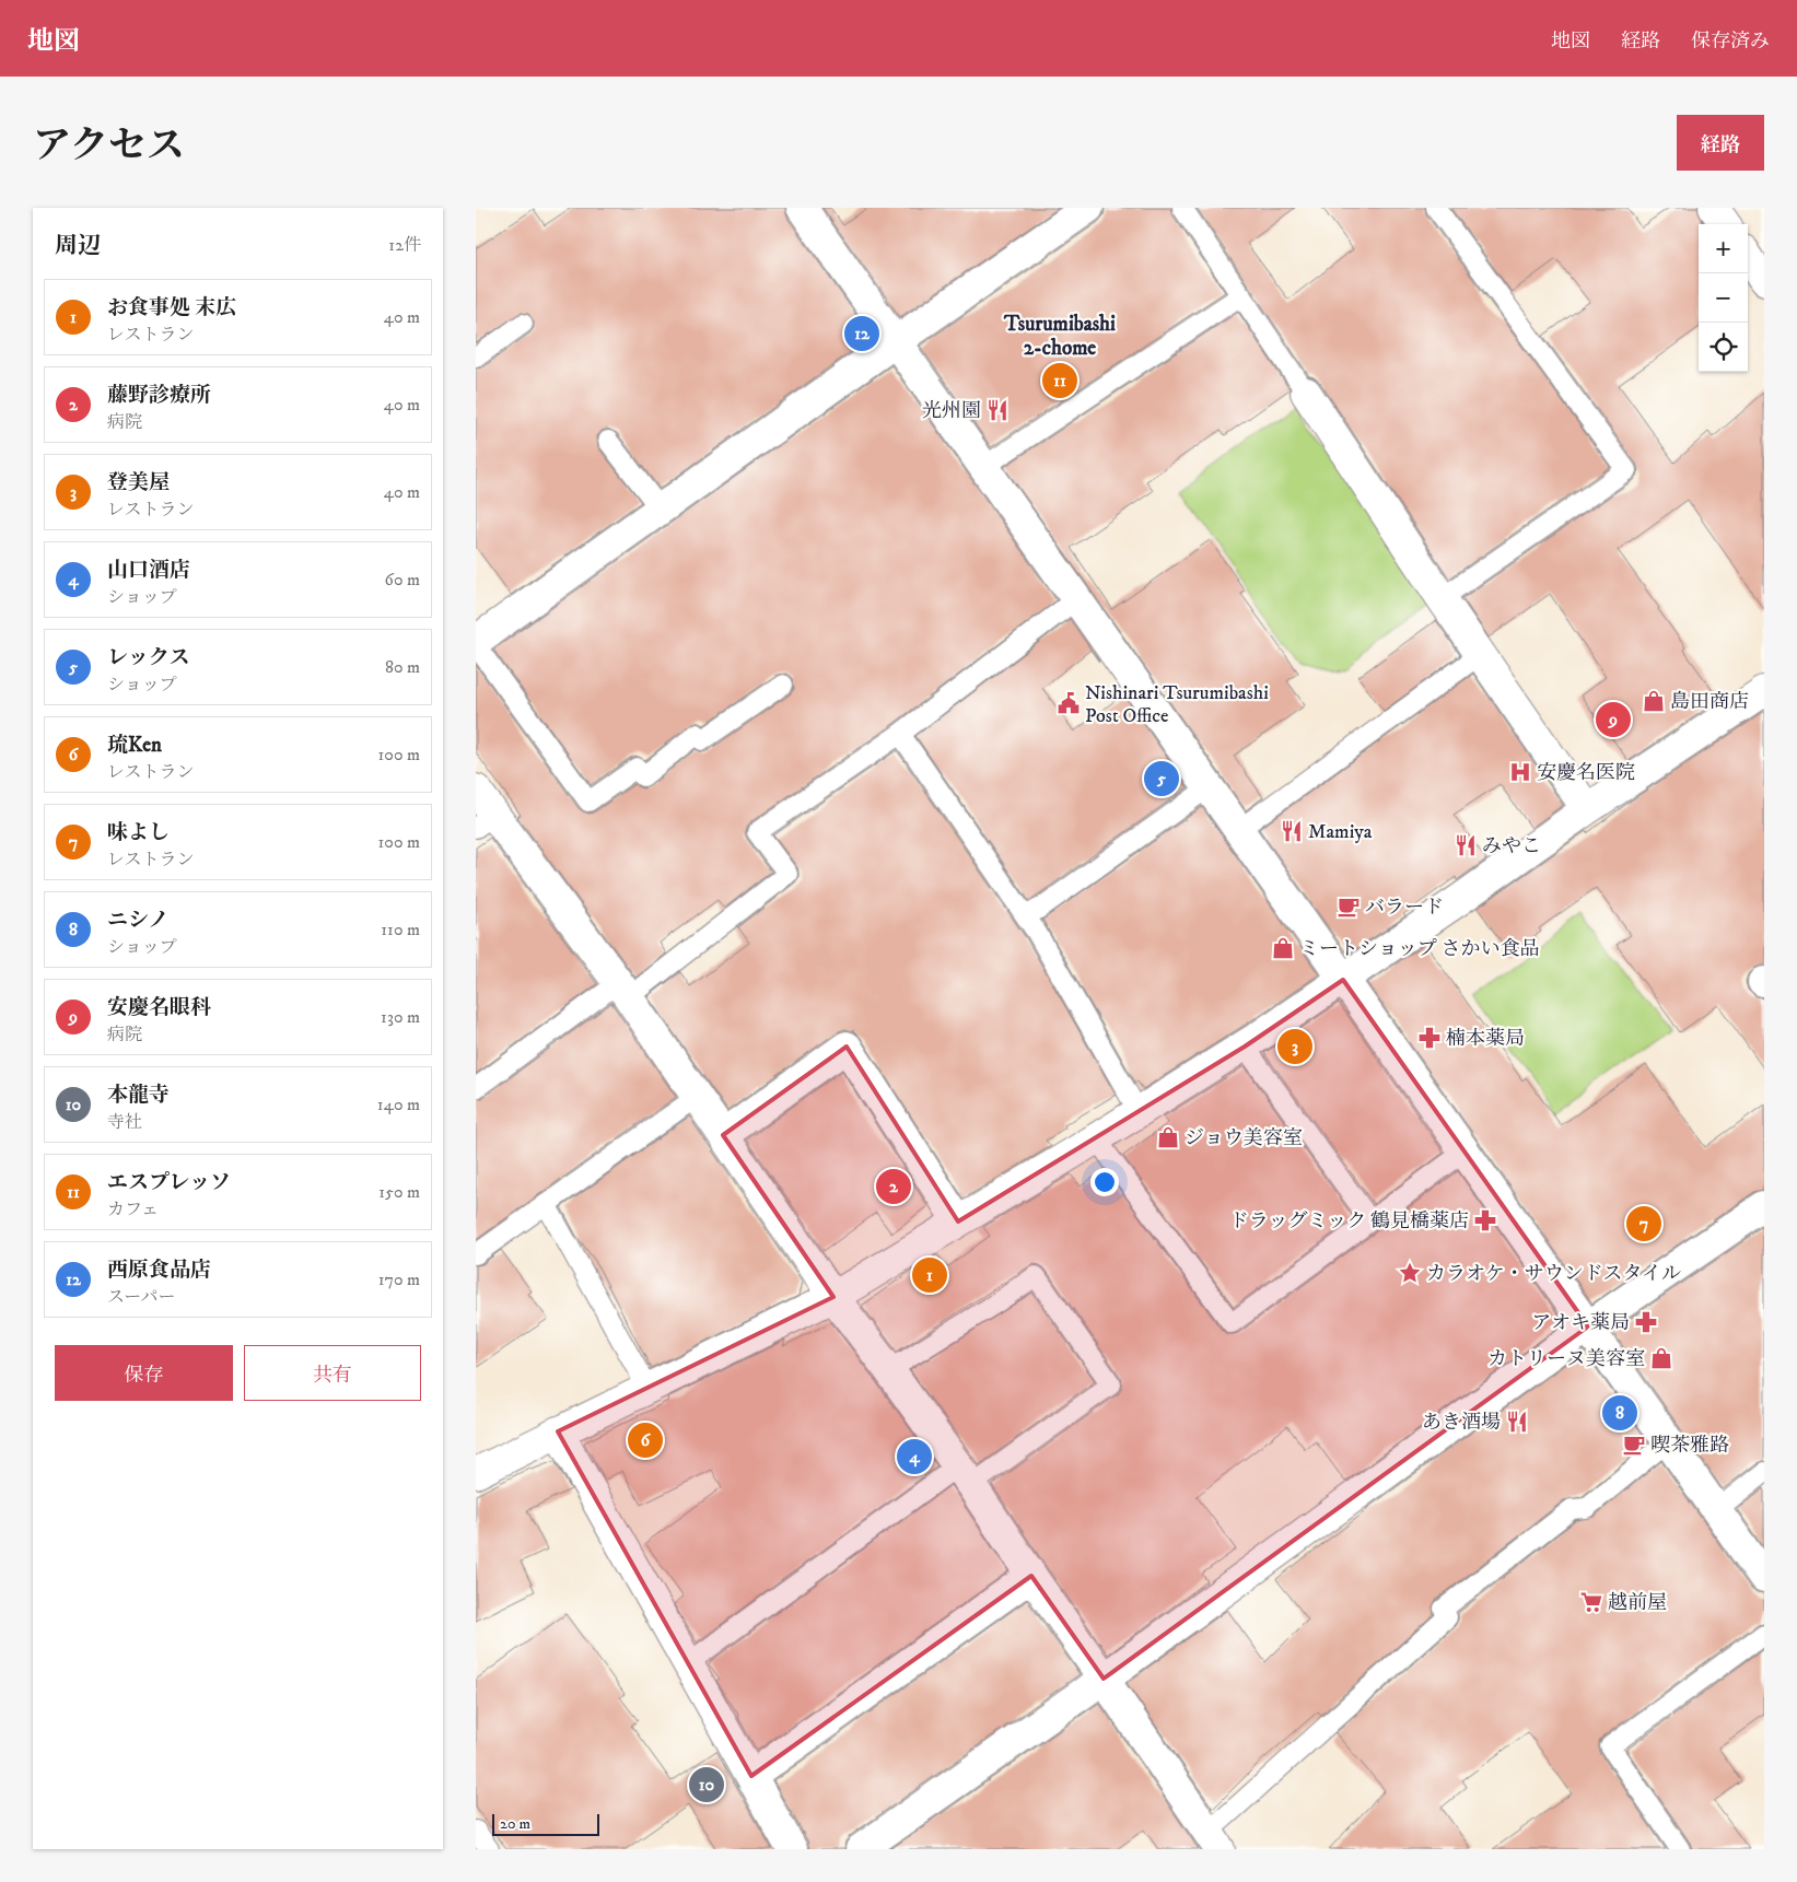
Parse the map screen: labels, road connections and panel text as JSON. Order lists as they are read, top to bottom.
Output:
{
  "districts": ["Tsurumibashi 2-chome"],
  "places": {
    "restaurant": [
      "光州園",
      "Mamiya",
      "みやこ",
      "あき酒場"
    ],
    "shop": [
      "島田商店",
      "ミートショップ さかい食品",
      "ジョウ美容室",
      "カトリーヌ美容室"
    ],
    "public building": ["Nishinari Tsurumibashi Post Office"],
    "hospital": ["安慶名医院"],
    "cafe": ["バラード", "喫茶雅路"],
    "pharmacy": ["楠本薬局", "ドラッグミック 鶴見橋薬店", "アオキ薬局"],
    "place": ["カラオケ・サウンドスタイル"],
    "supermarket": ["越前屋"]
  },
  "scale_bar": "20 m",
  "page": {
    "header": "地図",
    "nav": ["地図", "経路", "保存済み"],
    "title": "アクセス",
    "buttons": [
      "経路",
      ["保存", "共有"]
    ],
    "heading": ["周辺", "12件"],
    "map_buttons": ["+", "−"],
    "list": [
      {
        "mark": "1",
        "name": "お食事処 末広",
        "note": "レストラン",
        "value": "40 m"
      },
      {
        "mark": "2",
        "name": "藤野診療所",
        "note": "病院",
        "value": "40 m"
      },
      {
        "mark": "3",
        "name": "登美屋",
        "note": "レストラン",
        "value": "40 m"
      },
      {
        "mark": "4",
        "name": "山口酒店",
        "note": "ショップ",
        "value": "60 m"
      },
      {
        "mark": "5",
        "name": "レックス",
        "note": "ショップ",
        "value": "80 m"
      },
      {
        "mark": "6",
        "name": "琉Ken",
        "note": "レストラン",
        "value": "100 m"
      },
      {
        "mark": "7",
        "name": "味よし",
        "note": "レストラン",
        "value": "100 m"
      },
      {
        "mark": "8",
        "name": "ニシノ",
        "note": "ショップ",
        "value": "110 m"
      },
      {
        "mark": "9",
        "name": "安慶名眼科",
        "note": "病院",
        "value": "130 m"
      },
      {
        "mark": "10",
        "name": "本龍寺",
        "note": "寺社",
        "value": "140 m"
      },
      {
        "mark": "11",
        "name": "エスプレッソ",
        "note": "カフェ",
        "value": "150 m"
      },
      {
        "mark": "12",
        "name": "西原食品店",
        "note": "スーパー",
        "value": "170 m"
      }
    ],
    "pins": [
      "12",
      "11",
      "9",
      "5",
      "3",
      "2",
      "7",
      "1",
      "8",
      "6",
      "4",
      "10"
    ],
    "scale": "20 m"
  }
}
